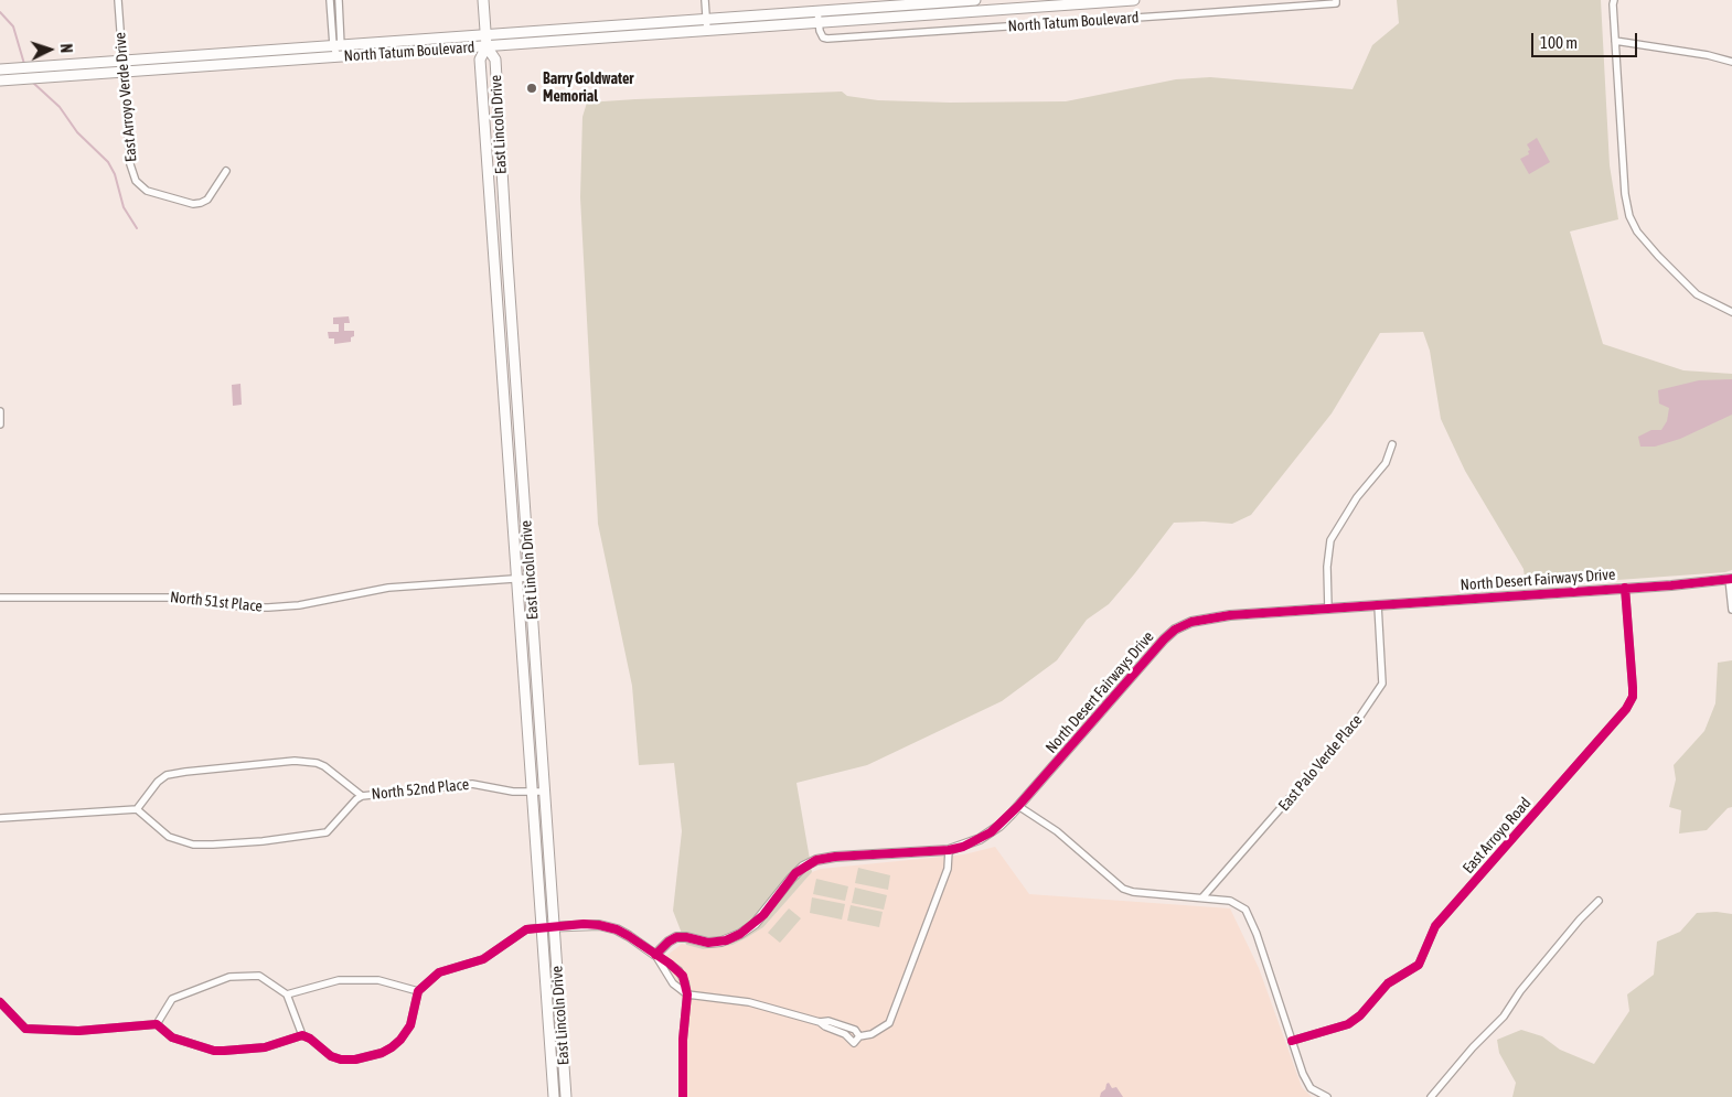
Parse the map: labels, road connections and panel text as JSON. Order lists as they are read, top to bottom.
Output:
{
  "streets": {
    "main road": ["North Tatum Boulevard", "East Lincoln Drive"],
    "street": [
      "East Arroyo Verde Drive",
      "North Desert Fairways Drive",
      "North 51st Place",
      "East Palo Verde Place",
      "North 52nd Place",
      "East Arroyo Road"
    ]
  },
  "crossings": [
    ["North Tatum Boulevard", "East Arroyo Verde Drive"],
    ["North Tatum Boulevard", "East Lincoln Drive"],
    ["East Lincoln Drive", "North 51st Place"],
    ["East Lincoln Drive", "North 52nd Place"],
    ["North Desert Fairways Drive", "East Palo Verde Place"],
    ["North Desert Fairways Drive", "East Arroyo Road"]
  ],
  "places": ["Barry Goldwater Memorial"],
  "scale_bar": "100 m",
  "north": "right"
}
